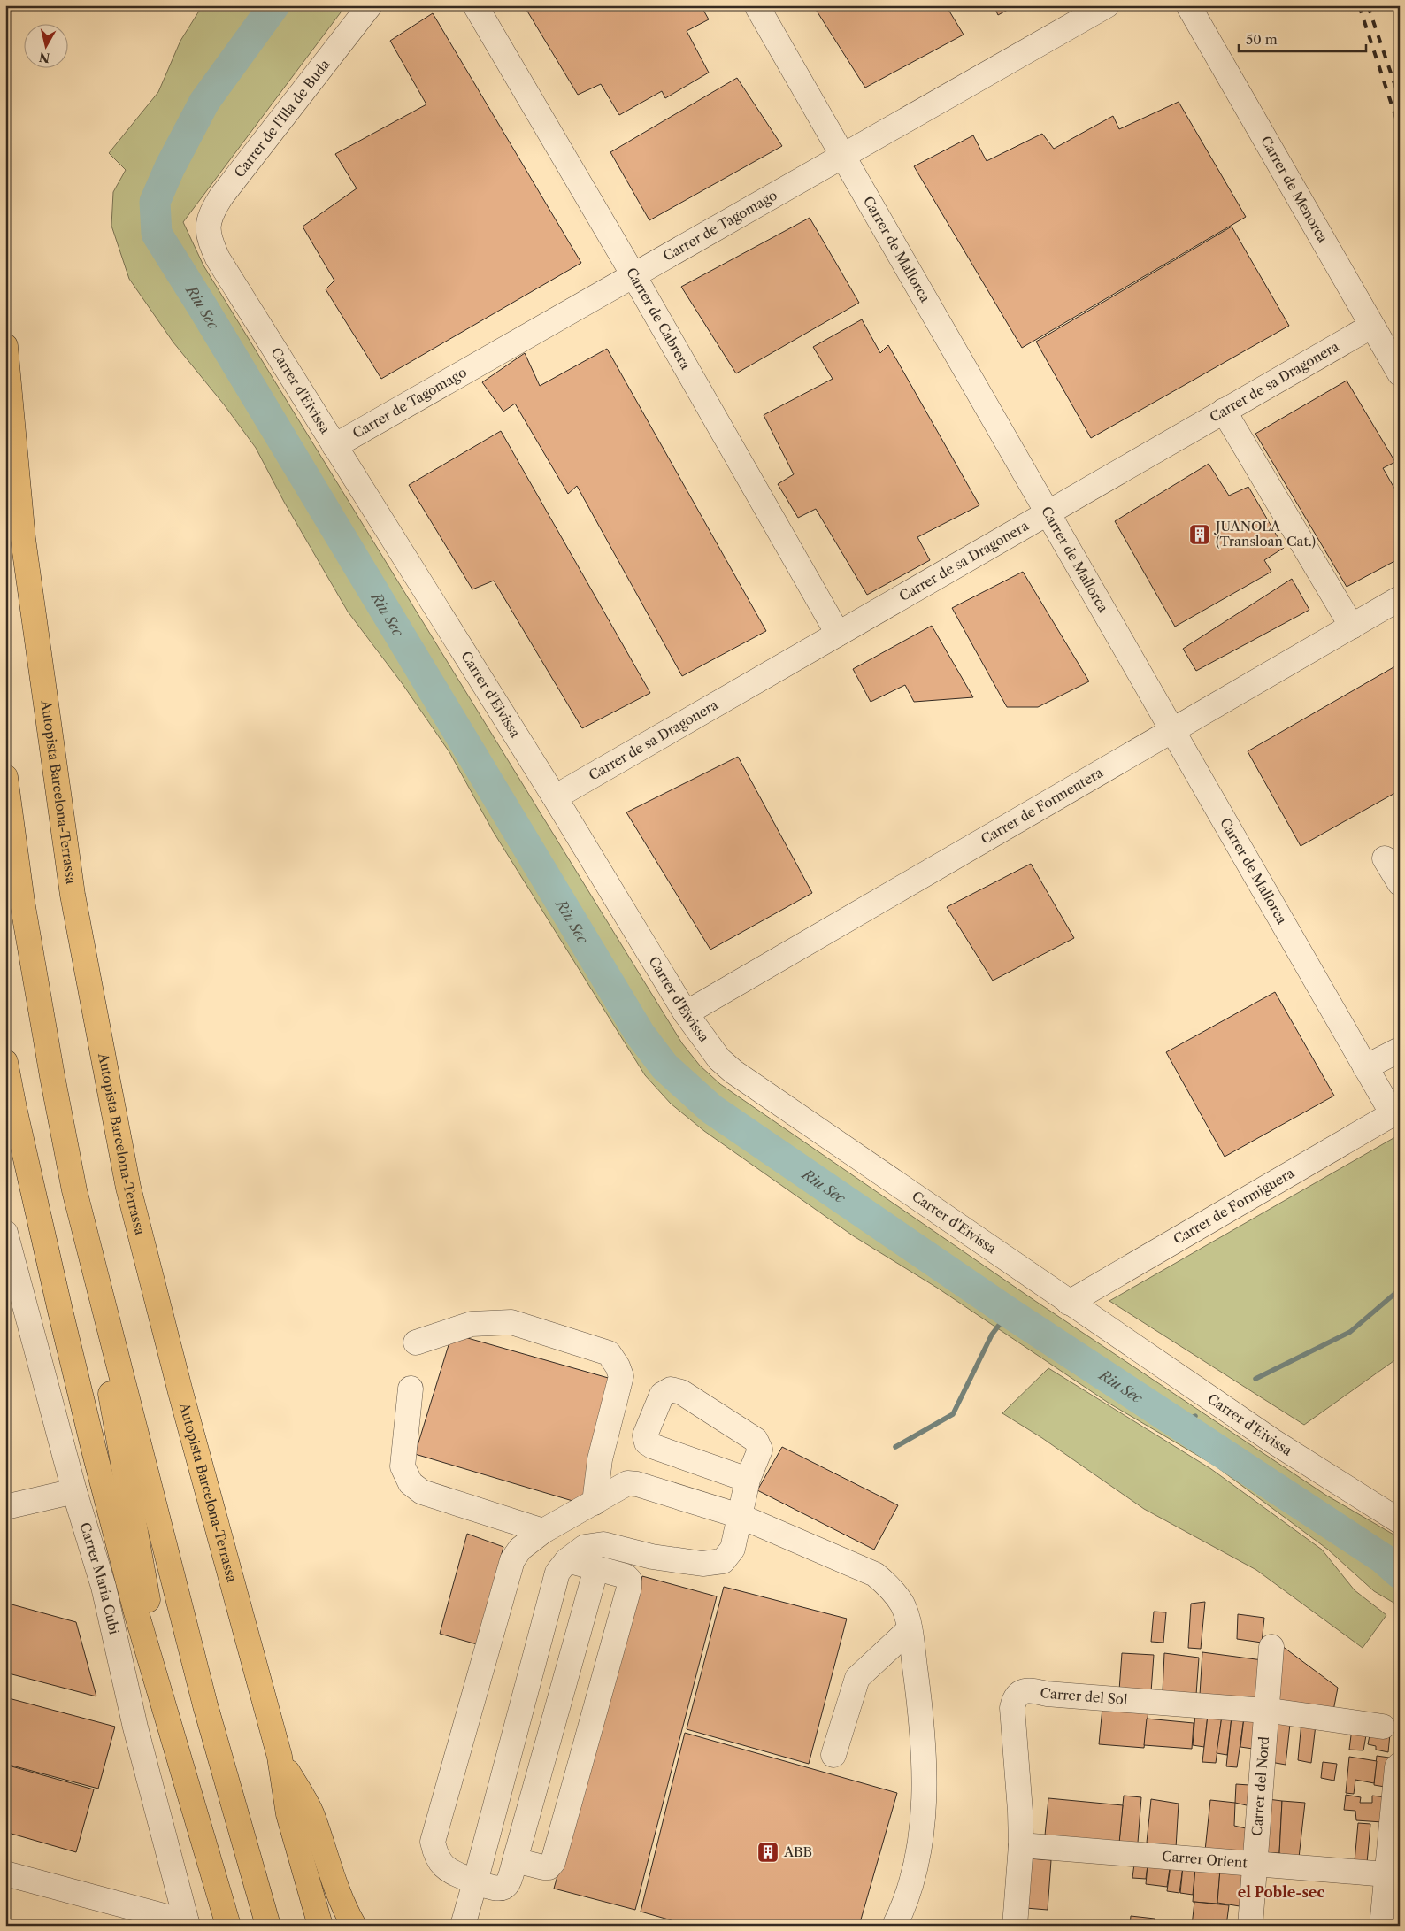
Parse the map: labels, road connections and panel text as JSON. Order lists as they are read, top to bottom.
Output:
{
  "streets": {
    "highway": ["Autopista Barcelona-Terrassa"],
    "street": [
      "Carrer de l'Illa de Buda",
      "Carrer de Menorca",
      "Carrer de Tagomago",
      "Carrer de Mallorca",
      "Carrer de Cabrera",
      "Carrer de sa Dragonera",
      "Carrer d'Eivissa",
      "Carrer de Formentera",
      "Carrer de Formiguera",
      "Carrer María Cubi",
      "Carrer del Sol",
      "Carrer del Nord",
      "Carrer Orient"
    ]
  },
  "crossings": [
    ["Carrer de l'Illa de Buda", "Carrer d'Eivissa"],
    ["Carrer de Menorca", "Carrer de sa Dragonera"],
    ["Carrer de Tagomago", "Carrer de Mallorca"],
    ["Carrer de Tagomago", "Carrer de Cabrera"],
    ["Carrer de Tagomago", "Carrer d'Eivissa"],
    ["Carrer de Mallorca", "Carrer de sa Dragonera"],
    ["Carrer de Mallorca", "Carrer de Formentera"],
    ["Carrer de Mallorca", "Carrer de Formiguera"],
    ["Carrer de Cabrera", "Carrer de sa Dragonera"],
    ["Carrer de sa Dragonera", "Carrer d'Eivissa"],
    ["Carrer d'Eivissa", "Carrer de Formentera"],
    ["Carrer d'Eivissa", "Carrer de Formiguera"],
    ["Carrer del Sol", "Carrer del Nord"],
    ["Carrer del Sol", "Carrer Orient"],
    ["Carrer del Nord", "Carrer Orient"]
  ],
  "districts": ["el Poble-sec"],
  "water": ["Riu Sec"],
  "places": {
    "building": ["JUANOLA (Transloan Cat.)", "ABB"]
  },
  "scale_bar": "50 m",
  "north": "bottom"
}
